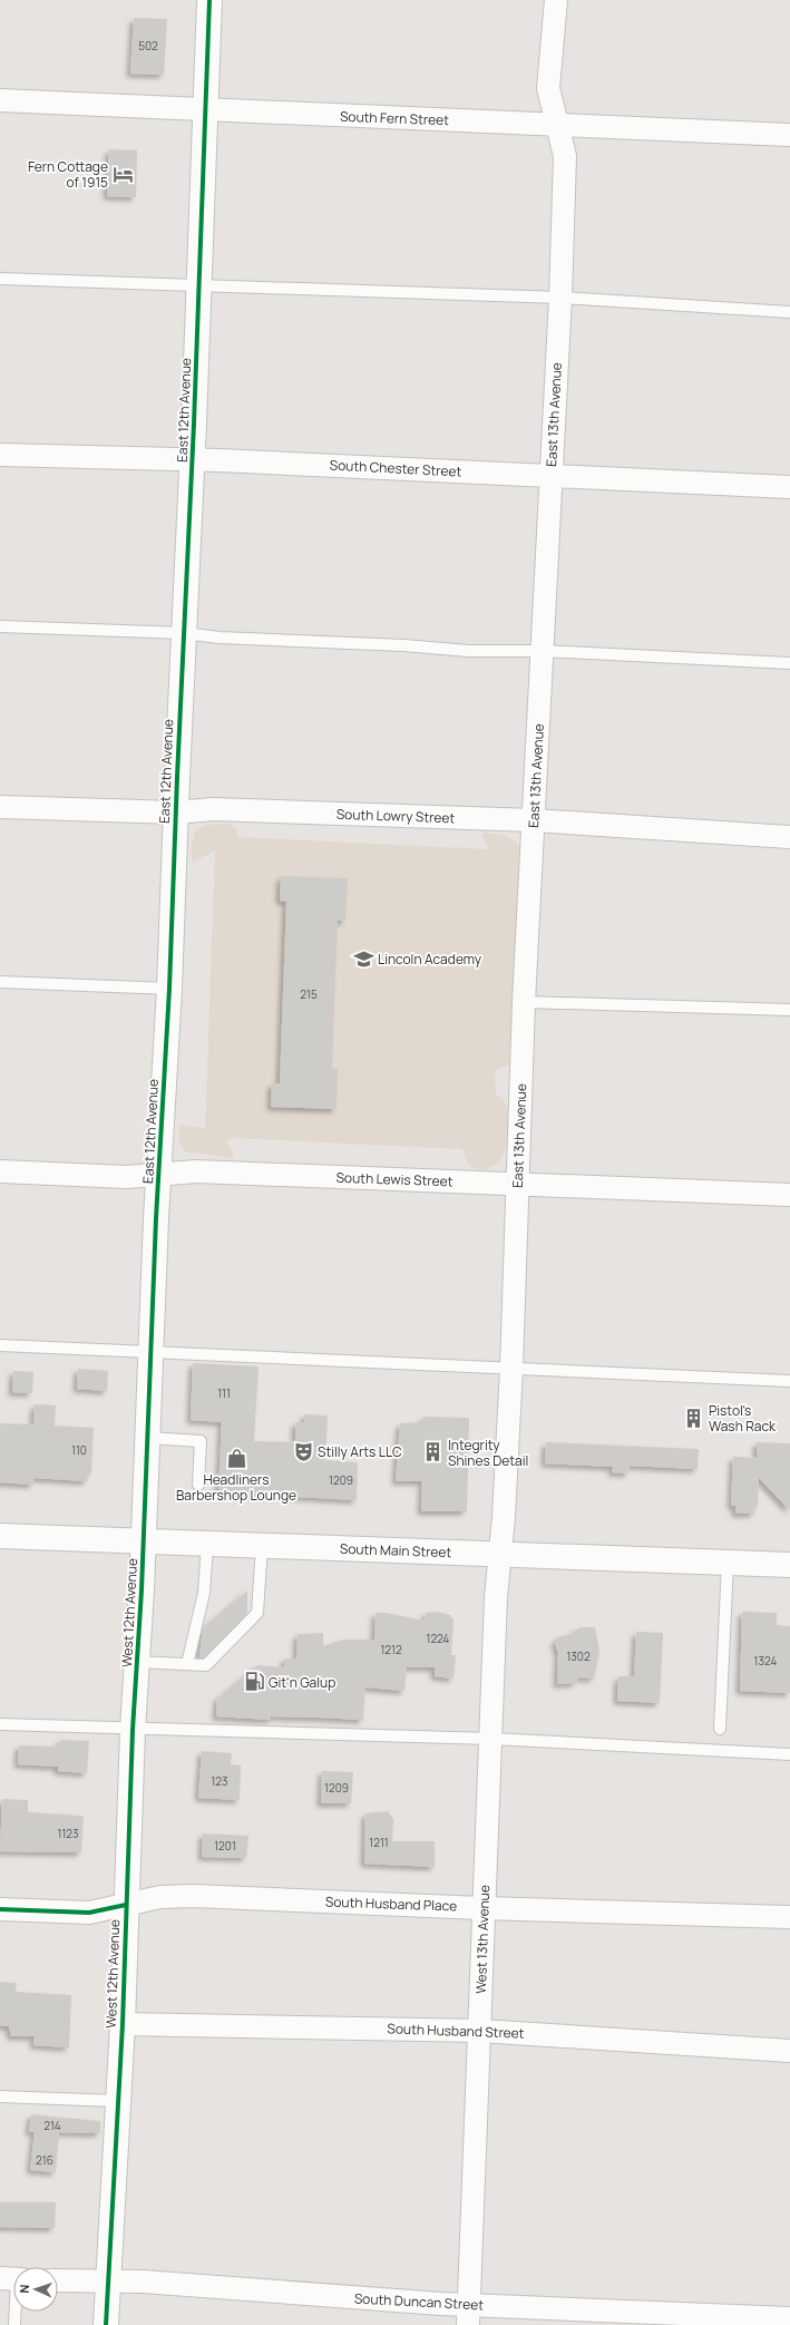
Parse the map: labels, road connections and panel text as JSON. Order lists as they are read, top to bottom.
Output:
{
  "streets": {
    "main road": ["East 12th Avenue", "South Main Street", "West 12th Avenue"],
    "street": [
      "South Fern Street",
      "East 13th Avenue",
      "South Chester Street",
      "South Lowry Street",
      "South Lewis Street",
      "South Husband Place",
      "West 13th Avenue",
      "South Husband Street",
      "South Duncan Street"
    ]
  },
  "crossings": [
    ["South Fern Street", "East 12th Avenue"],
    ["South Fern Street", "East 13th Avenue"],
    ["East 12th Avenue", "South Chester Street"],
    ["East 12th Avenue", "South Lowry Street"],
    ["East 12th Avenue", "South Lewis Street"],
    ["East 12th Avenue", "South Main Street"],
    ["East 12th Avenue", "West 12th Avenue"],
    ["East 13th Avenue", "South Chester Street"],
    ["East 13th Avenue", "South Lowry Street"],
    ["East 13th Avenue", "South Lewis Street"],
    ["East 13th Avenue", "South Main Street"],
    ["East 13th Avenue", "West 13th Avenue"],
    ["South Main Street", "West 12th Avenue"],
    ["South Main Street", "West 13th Avenue"],
    ["West 12th Avenue", "South Husband Place"],
    ["West 12th Avenue", "South Husband Street"],
    ["West 12th Avenue", "South Duncan Street"],
    ["South Husband Place", "West 13th Avenue"],
    ["West 13th Avenue", "South Husband Street"],
    ["West 13th Avenue", "South Duncan Street"]
  ],
  "places": {
    "hotel": ["Fern Cottage of 1915"],
    "school or university": ["Lincoln Academy"],
    "building": ["Pistol's Wash Rack", "Integrity Shines Detail"],
    "theatre": ["Stilly Arts LLC"],
    "shop": ["Headliners Barbershop Lounge"],
    "fuel station": ["Git'n Galup"]
  },
  "house_numbers": [
    "502",
    "215",
    "111",
    "110",
    "1209",
    "1224",
    "1212",
    "1302",
    "1324",
    "123",
    "1209",
    "1123",
    "1211",
    "1201",
    "214",
    "216"
  ],
  "north": "left"
}
